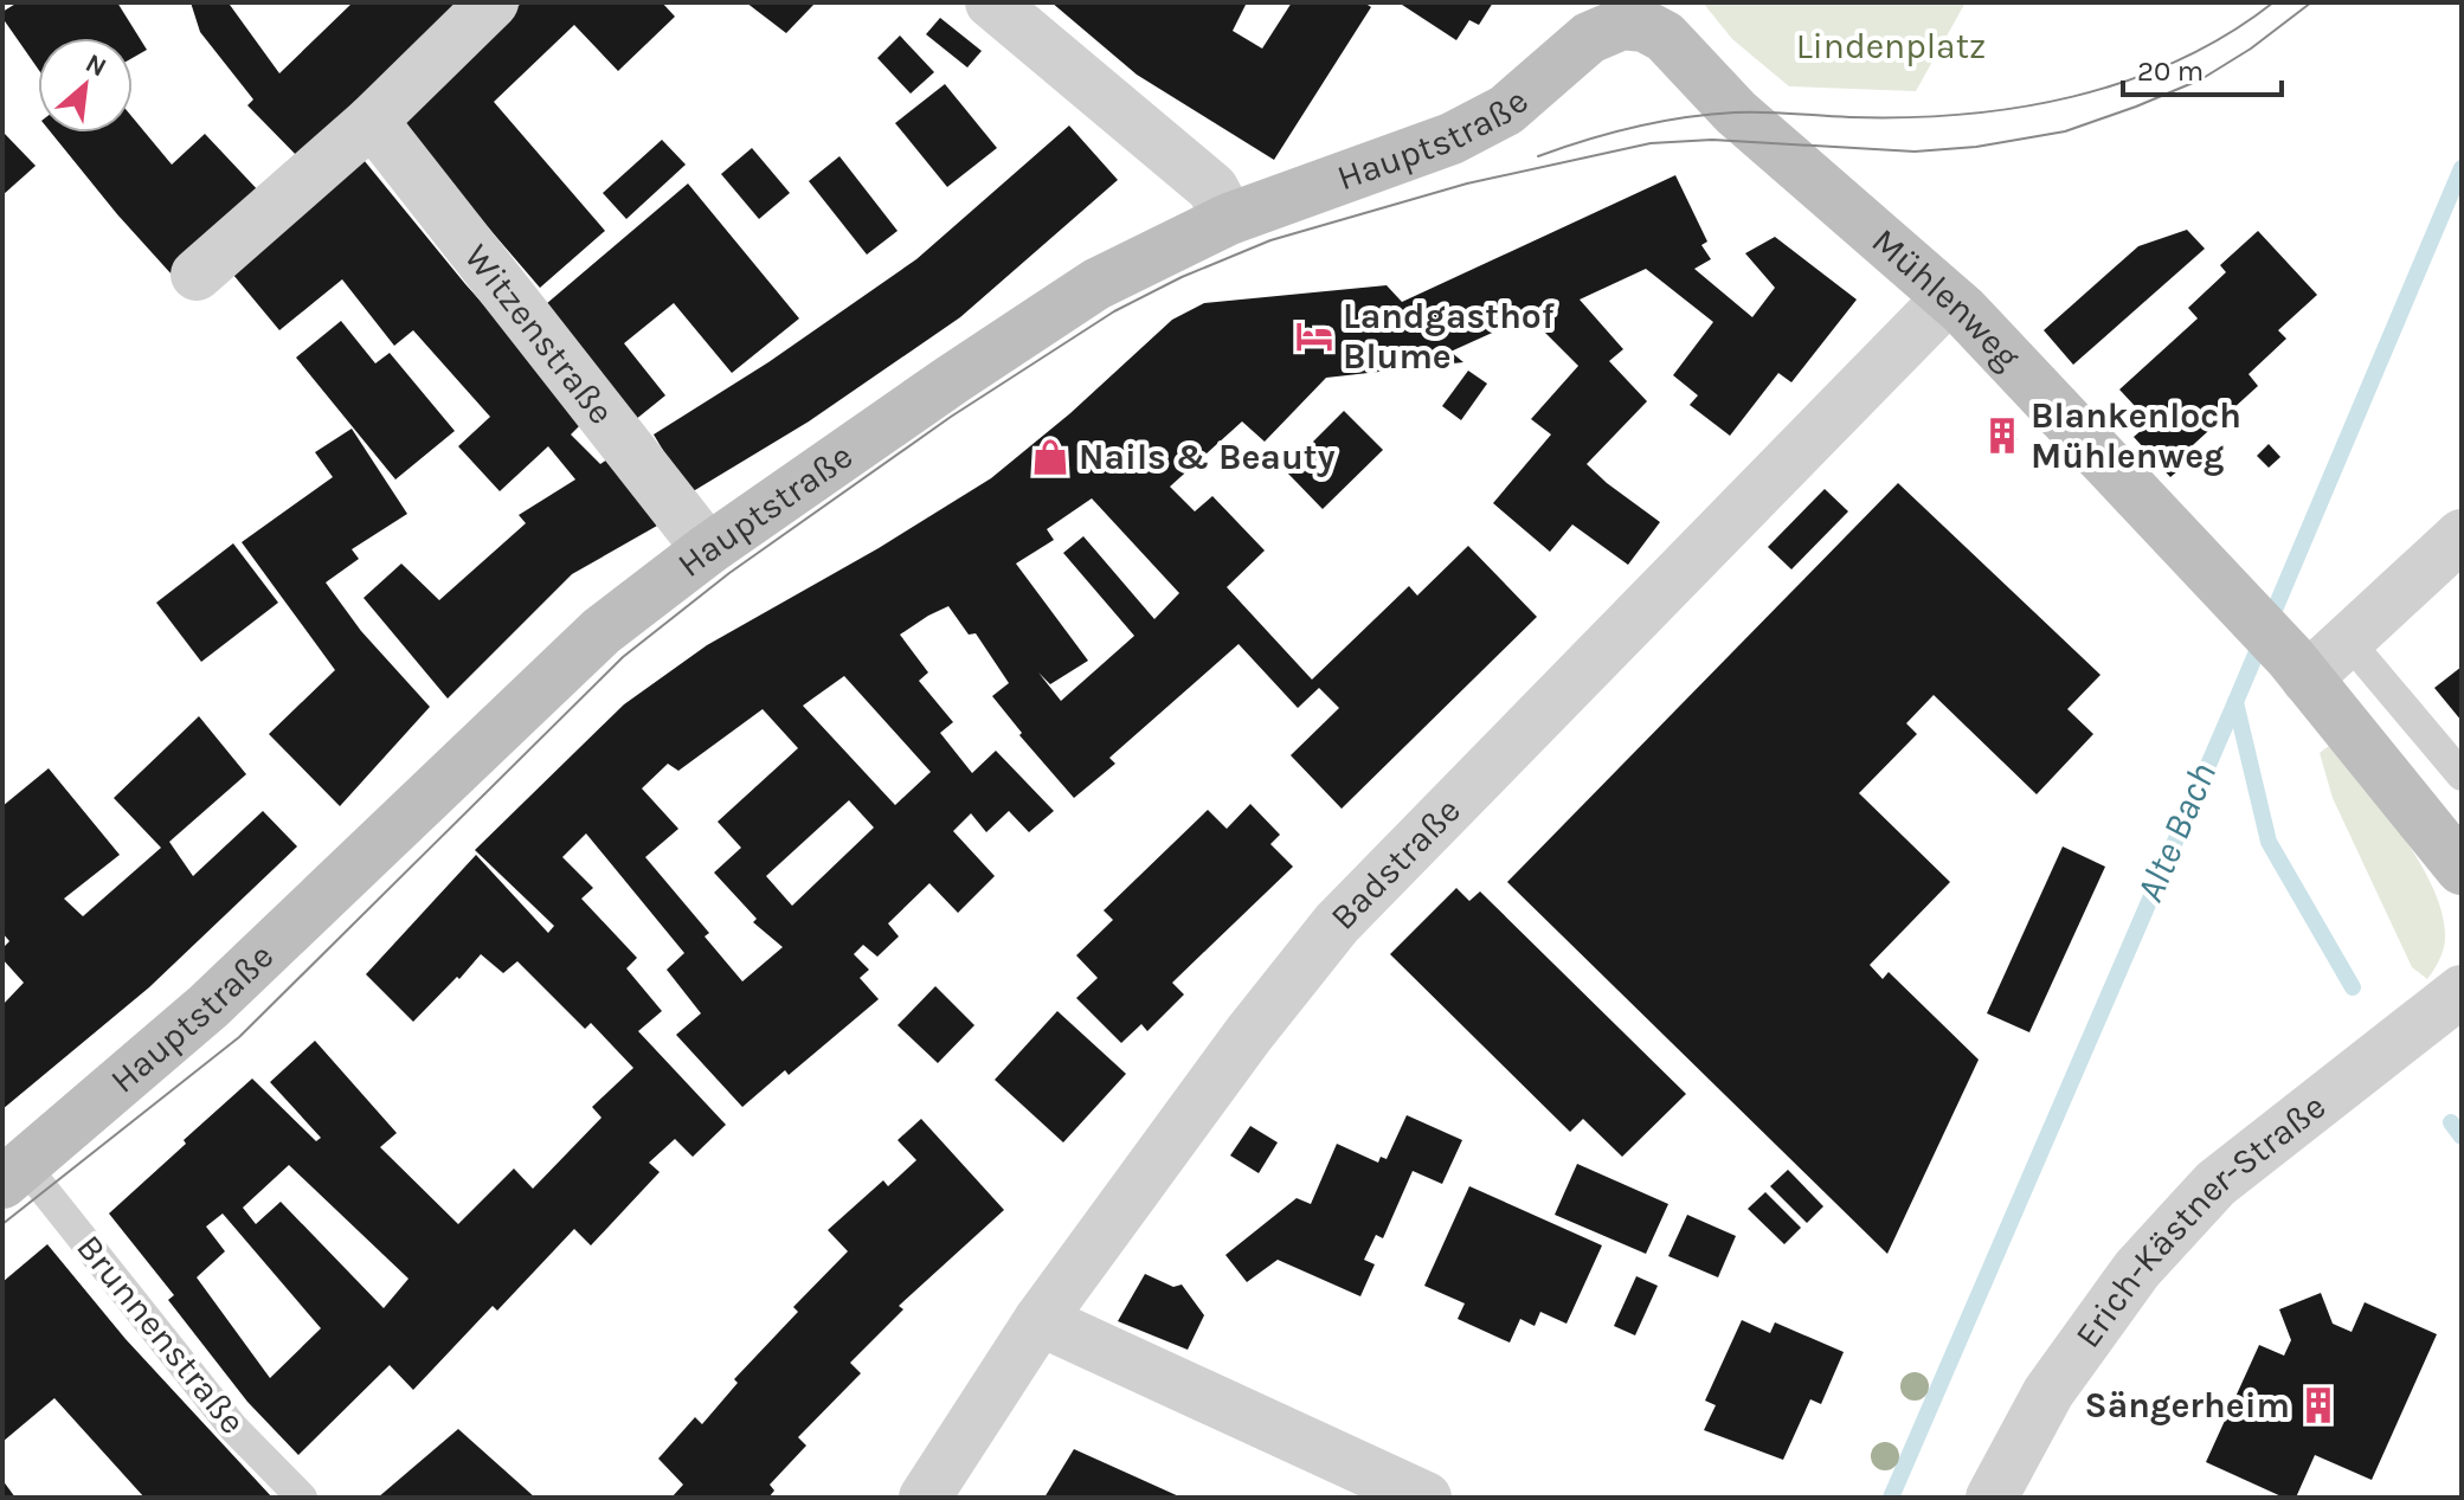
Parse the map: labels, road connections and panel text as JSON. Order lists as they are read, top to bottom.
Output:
{
  "streets": {
    "street": [
      "Hauptstraße",
      "Mühlenweg",
      "Witzenstraße",
      "Badstraße",
      "Erich-Kästner-Straße"
    ],
    "lane": ["Brunnenstraße"]
  },
  "crossings": [
    ["Hauptstraße", "Mühlenweg"],
    ["Hauptstraße", "Witzenstraße"],
    ["Hauptstraße", "Brunnenstraße"],
    ["Mühlenweg", "Badstraße"]
  ],
  "water": ["Alte Bach"],
  "parks": ["Lindenplatz"],
  "places": {
    "hotel": ["Landgasthof Blume"],
    "building": ["Blankenloch Mühlenweg", "Sängerheim"],
    "shop": ["Nails & Beauty"]
  },
  "scale_bar": "20 m",
  "north": "top right"
}
